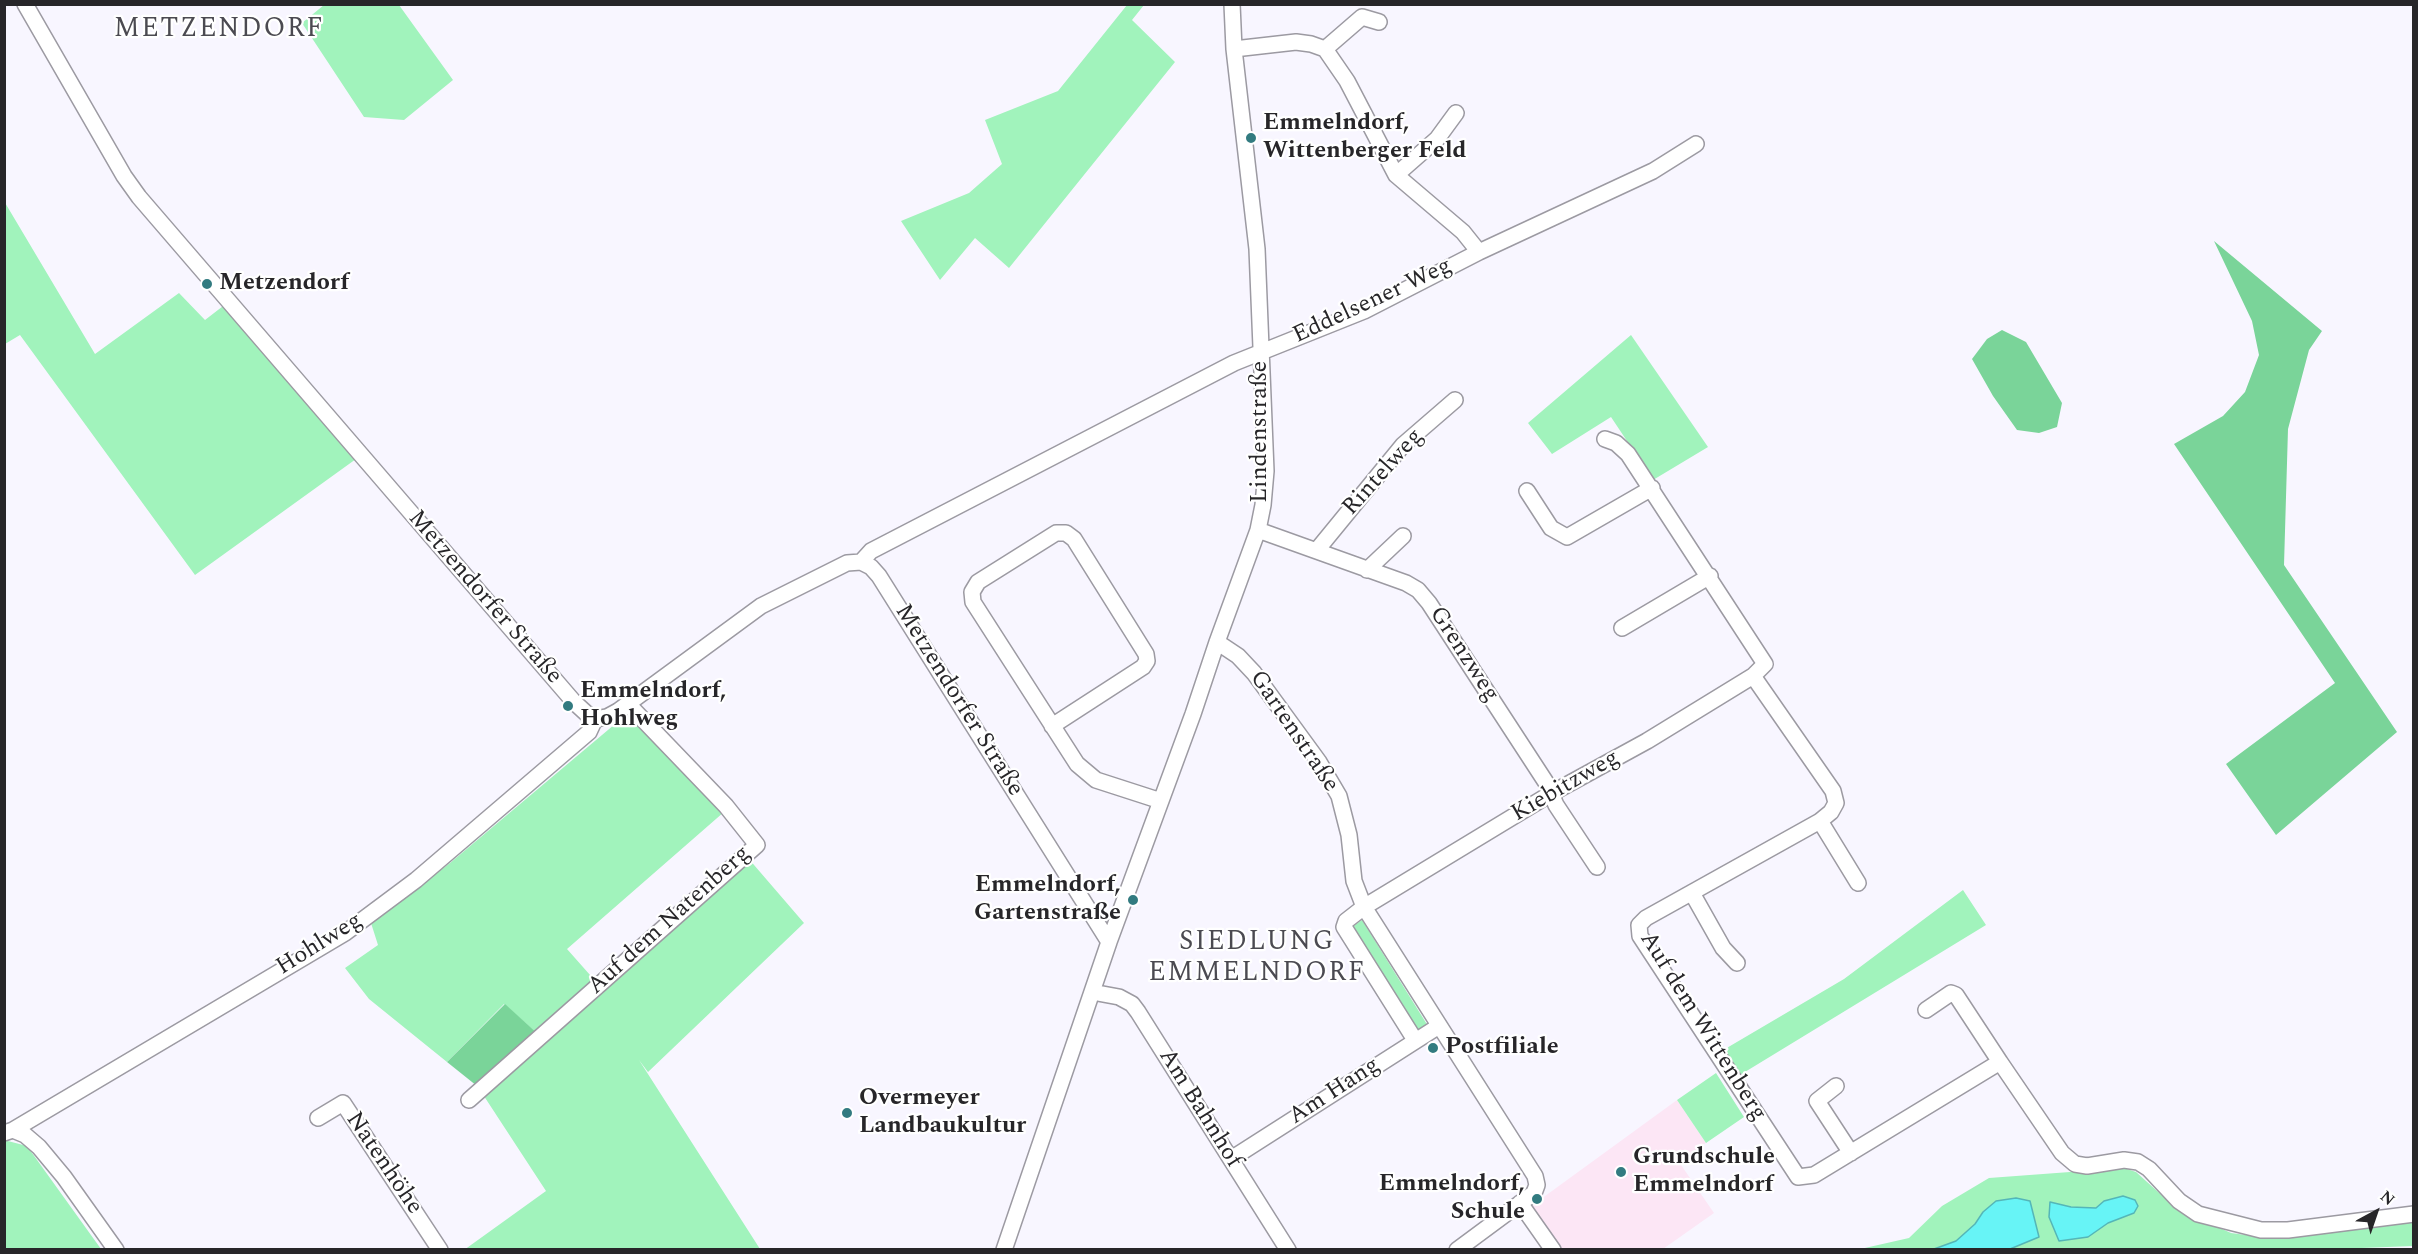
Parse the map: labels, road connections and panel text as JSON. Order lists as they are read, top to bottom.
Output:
{
  "streets": {
    "street": [
      "Eddelsener Weg",
      "Lindenstraße",
      "Rintelweg",
      "Metzendorfer Straße",
      "Grenzweg",
      "Gartenstraße",
      "Kiebitzweg",
      "Auf dem Natenberg",
      "Hohlweg",
      "Auf dem Wittenberg",
      "Am Hang",
      "Am Bahnhof",
      "Natenhöhe"
    ]
  },
  "crossings": [
    ["Eddelsener Weg", "Lindenstraße"],
    ["Eddelsener Weg", "Metzendorfer Straße"],
    ["Lindenstraße", "Metzendorfer Straße"],
    ["Lindenstraße", "Grenzweg"],
    ["Lindenstraße", "Gartenstraße"],
    ["Lindenstraße", "Am Bahnhof"],
    ["Rintelweg", "Grenzweg"],
    ["Metzendorfer Straße", "Hohlweg"],
    ["Grenzweg", "Kiebitzweg"],
    ["Gartenstraße", "Kiebitzweg"],
    ["Gartenstraße", "Am Hang"],
    ["Kiebitzweg", "Auf dem Wittenberg"],
    ["Am Hang", "Am Bahnhof"]
  ],
  "districts": ["METZENDORF", "SIEDLUNG EMMELNDORF"],
  "places": [
    "Emmelndorf, Wittenberger Feld",
    "Metzendorf",
    "Emmelndorf, Hohlweg",
    "Emmelndorf, Gartenstraße",
    "Postfiliale",
    "Overmeyer Landbaukultur",
    "Grundschule Emmelndorf",
    "Emmelndorf, Schule"
  ],
  "north": "top right"
}
